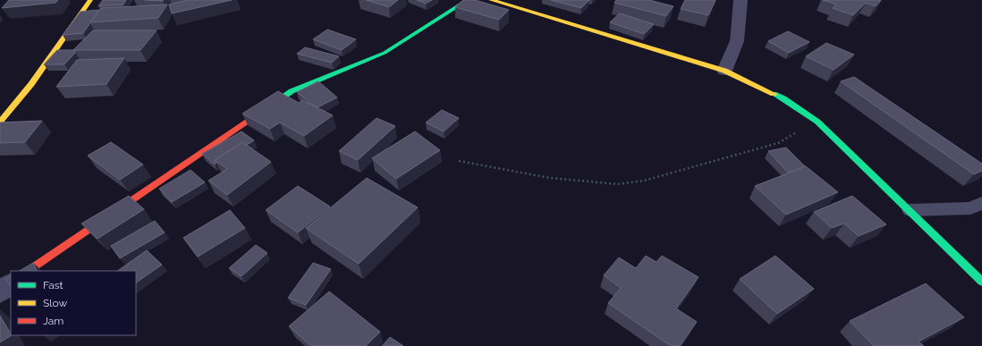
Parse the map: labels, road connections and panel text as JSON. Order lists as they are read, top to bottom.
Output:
{
  "legend": ["Fast", "Slow", "Jam"]
}
